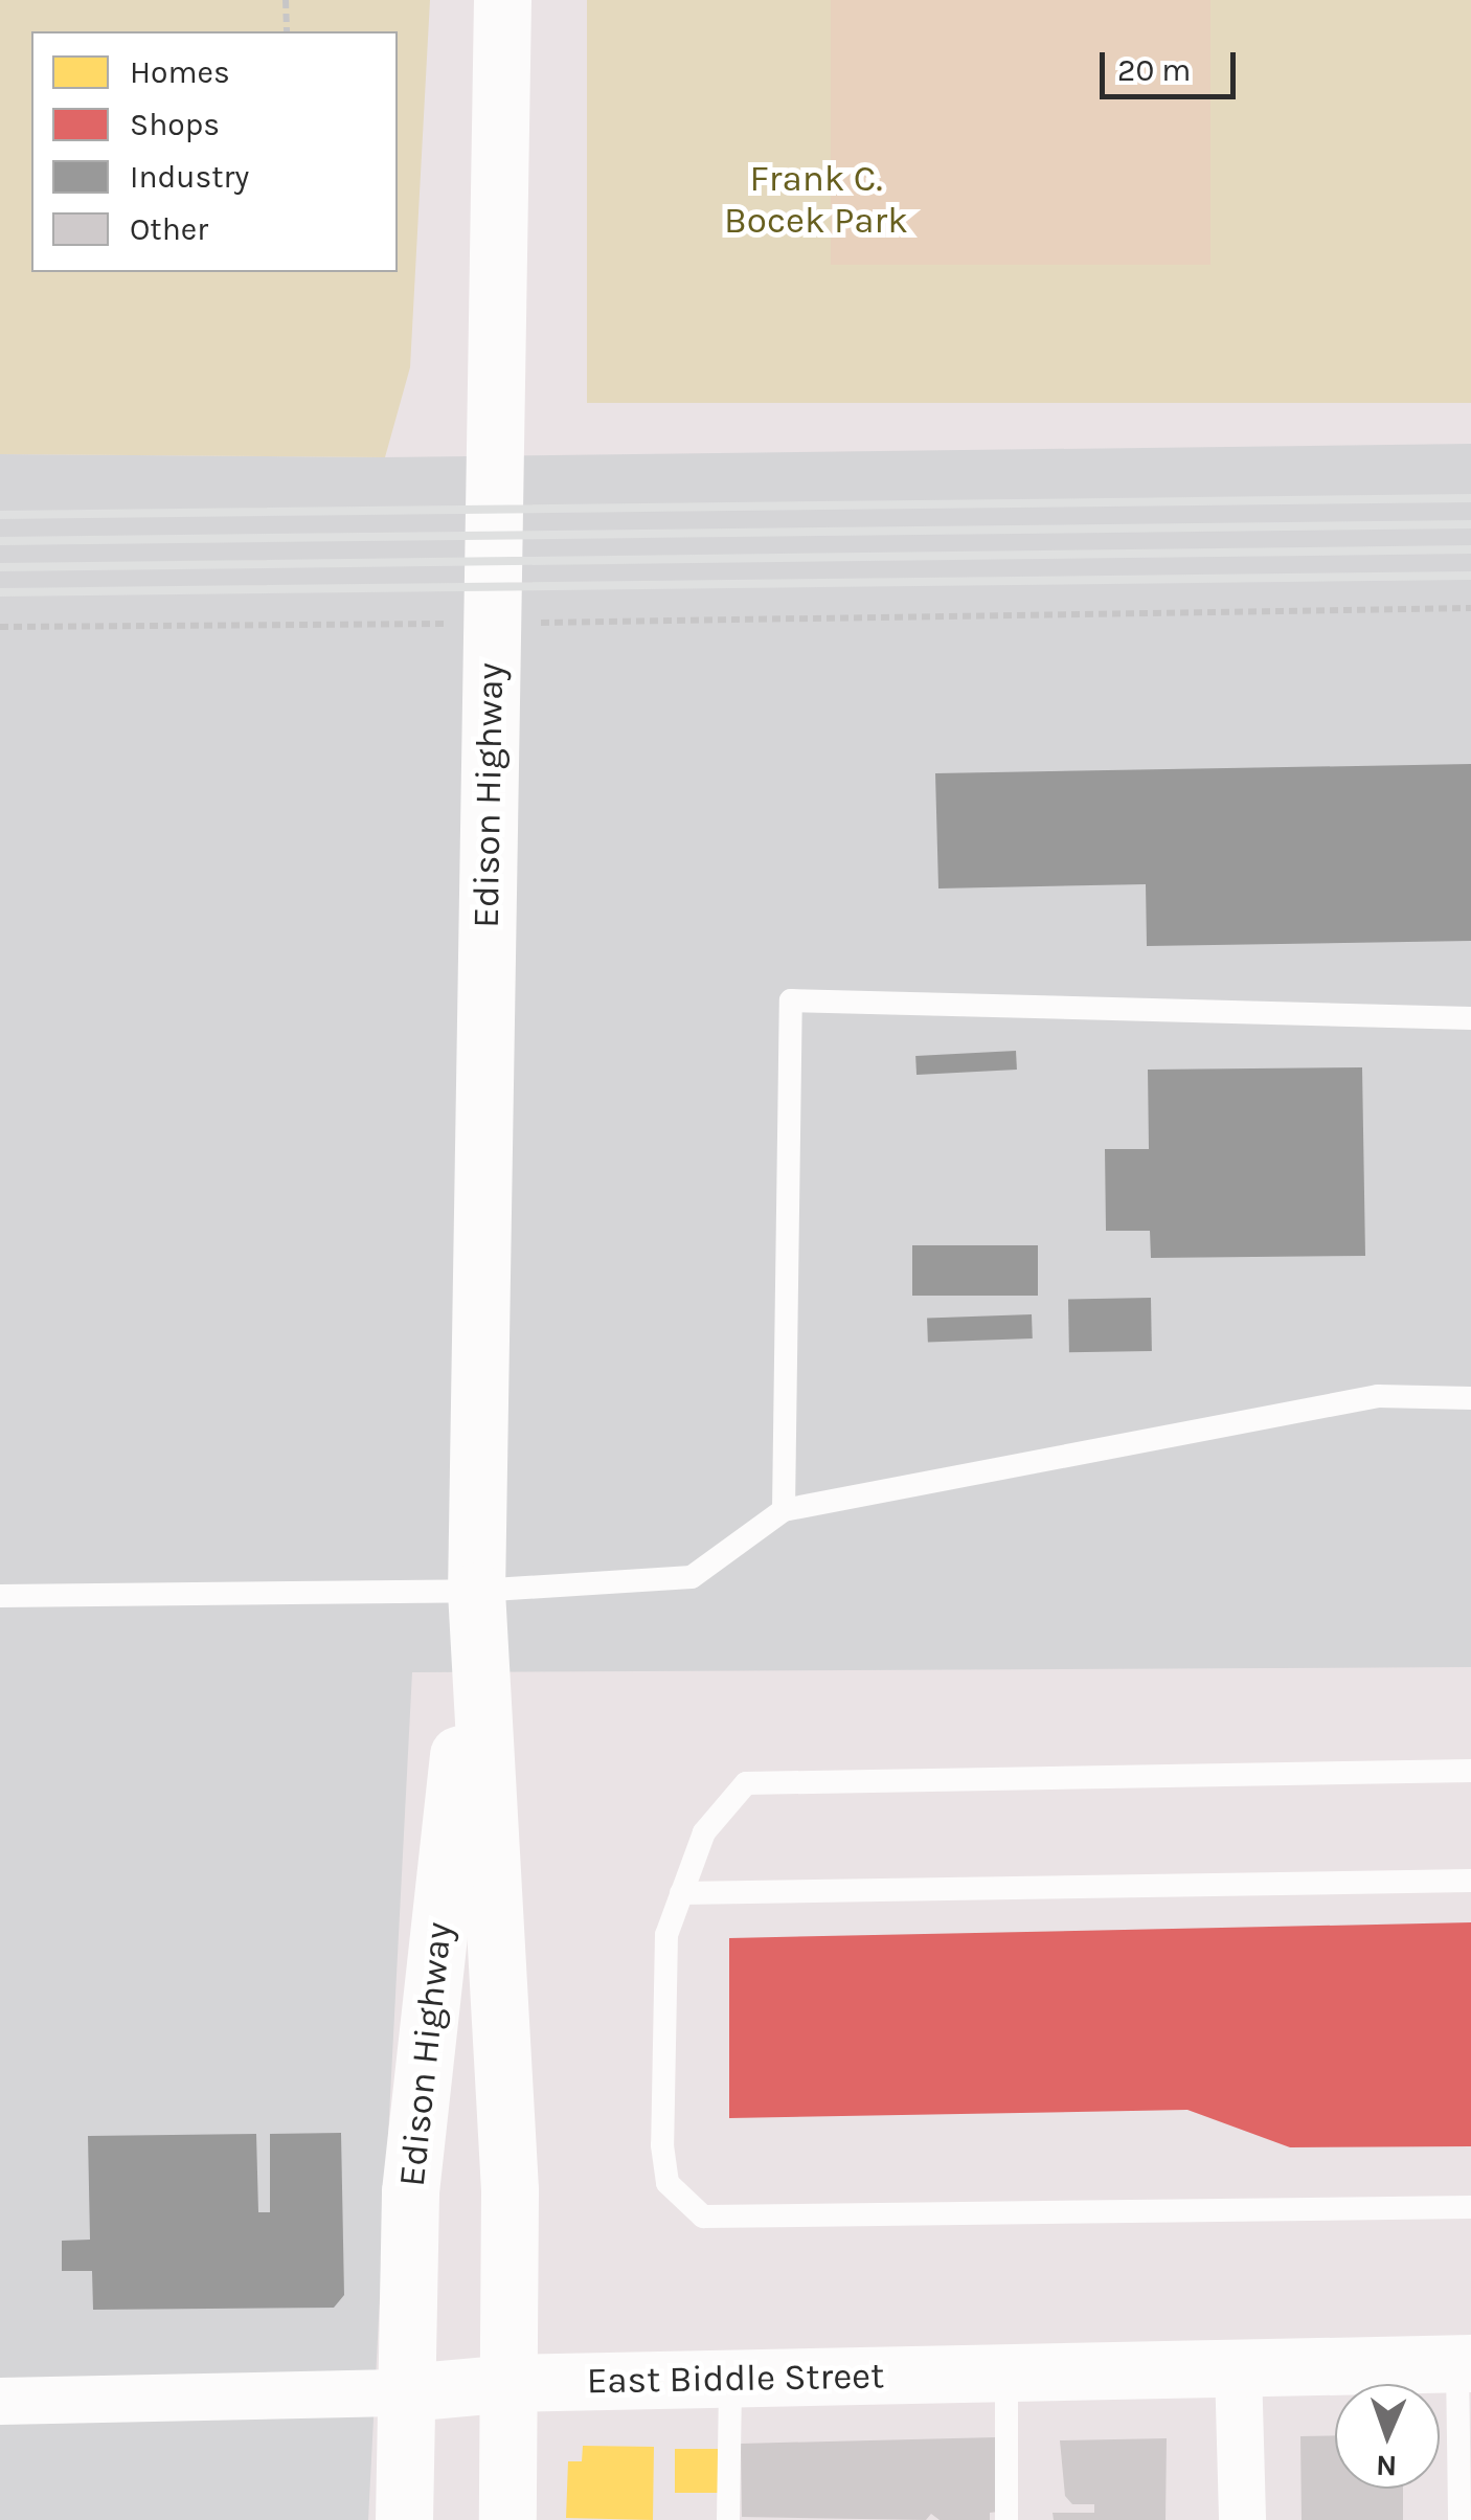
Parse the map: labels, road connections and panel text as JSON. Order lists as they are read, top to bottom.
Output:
{
  "streets": {
    "main road": ["Edison Highway", "East Biddle Street"]
  },
  "crossings": [
    ["Edison Highway", "East Biddle Street"]
  ],
  "parks": ["Frank C. Bocek Park"],
  "legend": [
    "Homes",
    "Shops",
    "Industry",
    "Other"
  ],
  "scale_bar": "20 m",
  "north": "bottom"
}
